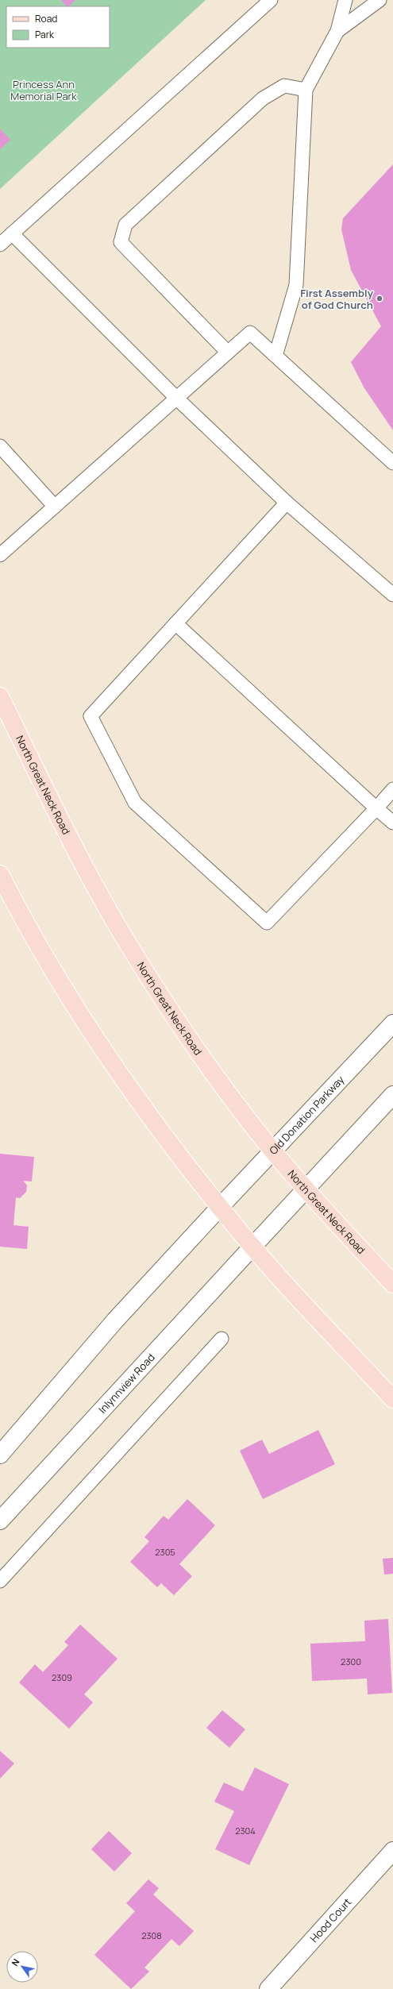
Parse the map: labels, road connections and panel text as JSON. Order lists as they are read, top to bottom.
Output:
{
  "streets": {
    "main road": ["North Great Neck Road"],
    "street": ["Old Donation Parkway", "Inlynnview Road", "Hood Court"]
  },
  "crossings": [
    ["North Great Neck Road", "Old Donation Parkway"]
  ],
  "parks": ["Princess Ann Memorial Park"],
  "places": ["First Assembly of God Church"],
  "house_numbers": [
    "2305",
    "2300",
    "2309",
    "2304",
    "2308"
  ],
  "legend": ["Road", "Park"],
  "north": "top left"
}
